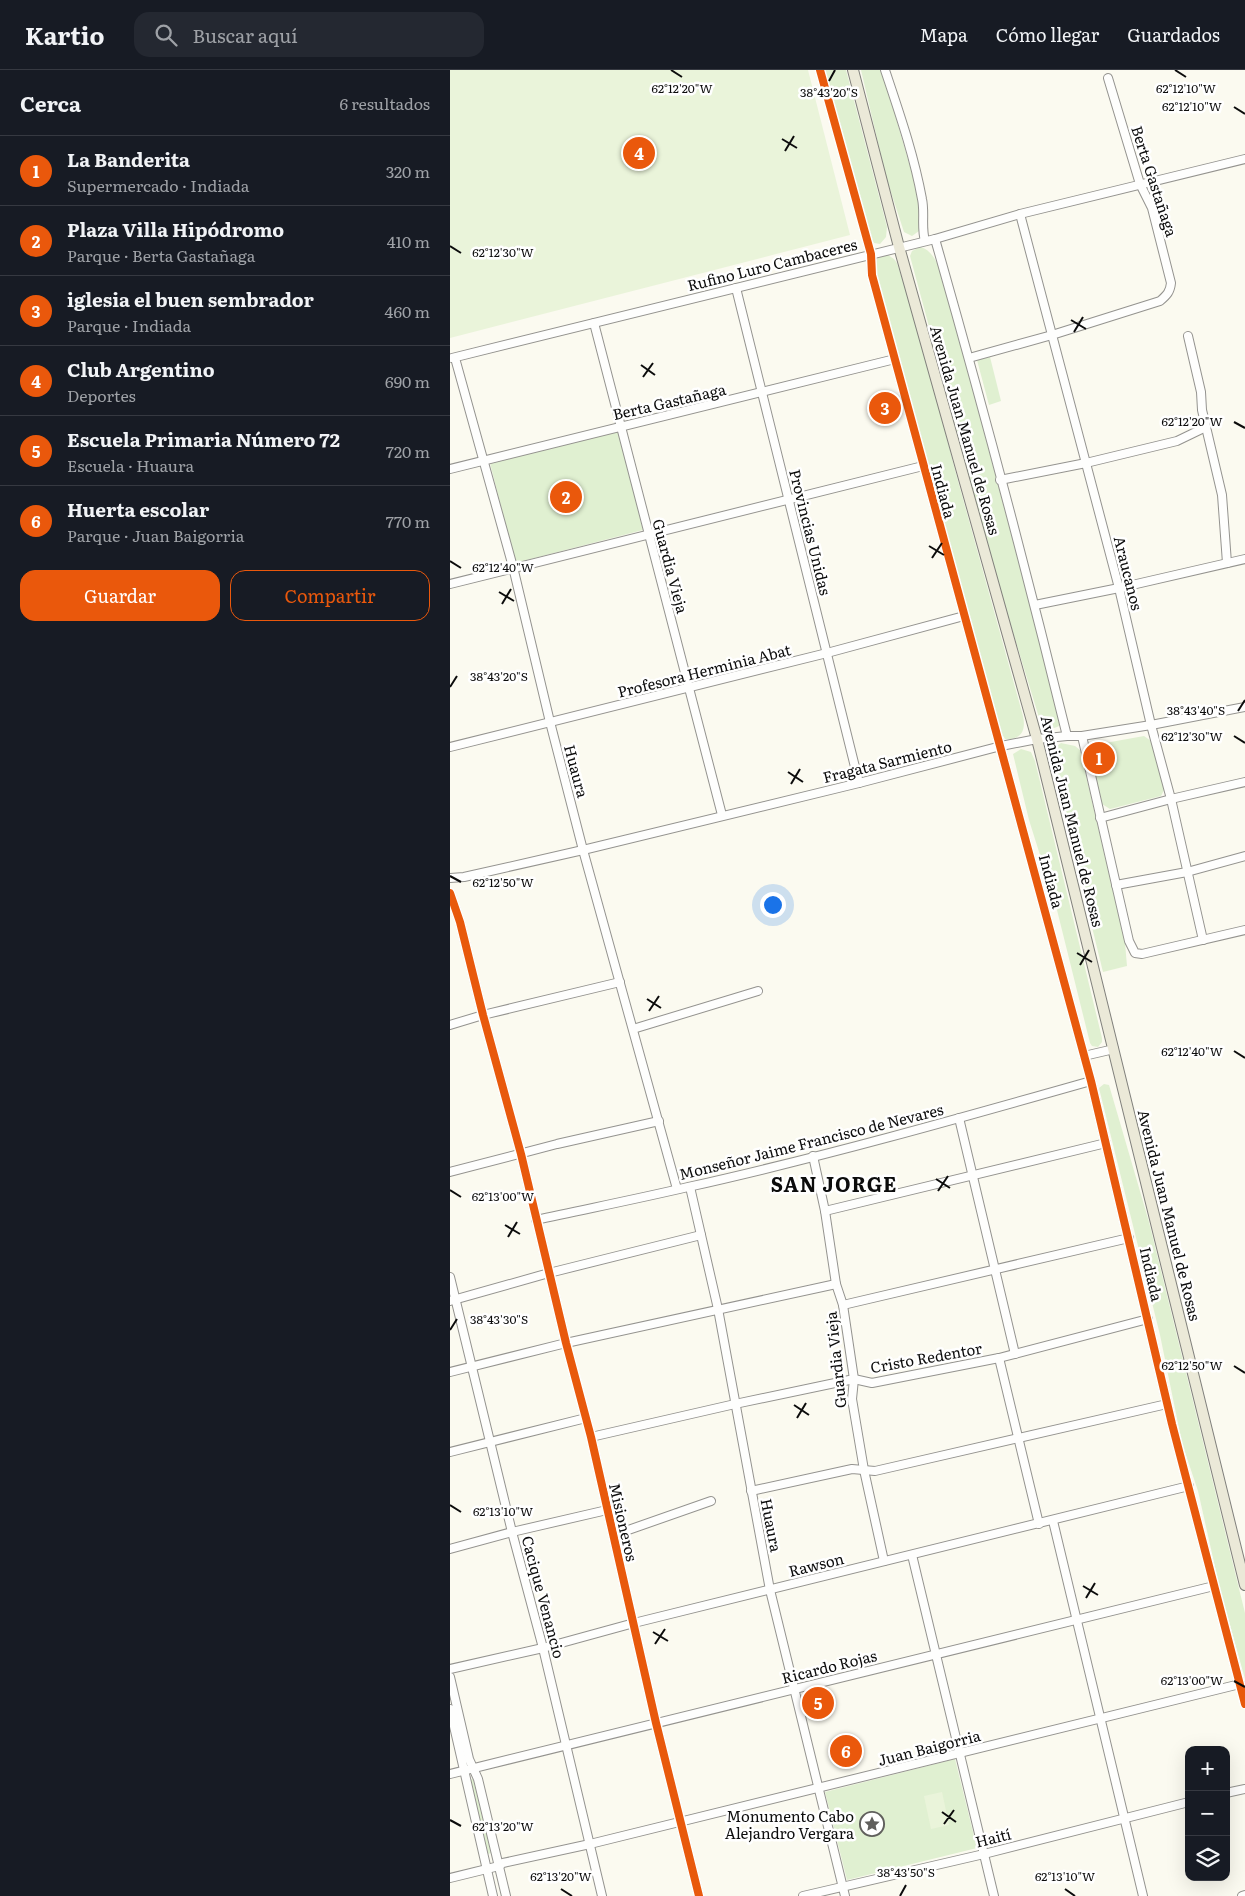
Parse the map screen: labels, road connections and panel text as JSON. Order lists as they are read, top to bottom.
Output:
{
  "streets": {
    "main road": ["Avenida Juan Manuel de Rosas"],
    "street": [
      "Berta Gastañaga",
      "Rufino Luro Cambaceres",
      "Indiada",
      "Provincias Unidas",
      "Guardia Vieja",
      "Araucanos",
      "Profesora Herminia Abat",
      "Fragata Sarmiento",
      "Huaura",
      "Monseñor Jaime Francisco de Nevares",
      "Cristo Redentor",
      "Misioneros",
      "Rawson",
      "Cacique Venancio",
      "Ricardo Rojas",
      "Juan Baigorria",
      "Haití"
    ]
  },
  "crossings": [
    ["Berta Gastañaga", "Rufino Luro Cambaceres"],
    ["Berta Gastañaga", "Indiada"],
    ["Berta Gastañaga", "Provincias Unidas"],
    ["Berta Gastañaga", "Guardia Vieja"],
    ["Berta Gastañaga", "Araucanos"],
    ["Berta Gastañaga", "Huaura"],
    ["Rufino Luro Cambaceres", "Avenida Juan Manuel de Rosas"],
    ["Rufino Luro Cambaceres", "Indiada"],
    ["Rufino Luro Cambaceres", "Provincias Unidas"],
    ["Rufino Luro Cambaceres", "Guardia Vieja"],
    ["Rufino Luro Cambaceres", "Araucanos"],
    ["Rufino Luro Cambaceres", "Huaura"],
    ["Avenida Juan Manuel de Rosas", "Fragata Sarmiento"],
    ["Indiada", "Profesora Herminia Abat"],
    ["Indiada", "Fragata Sarmiento"],
    ["Indiada", "Monseñor Jaime Francisco de Nevares"],
    ["Indiada", "Cristo Redentor"],
    ["Indiada", "Rawson"],
    ["Indiada", "Ricardo Rojas"],
    ["Indiada", "Juan Baigorria"],
    ["Provincias Unidas", "Profesora Herminia Abat"],
    ["Provincias Unidas", "Fragata Sarmiento"],
    ["Guardia Vieja", "Profesora Herminia Abat"],
    ["Guardia Vieja", "Fragata Sarmiento"],
    ["Guardia Vieja", "Monseñor Jaime Francisco de Nevares"],
    ["Guardia Vieja", "Cristo Redentor"],
    ["Guardia Vieja", "Rawson"],
    ["Araucanos", "Fragata Sarmiento"],
    ["Profesora Herminia Abat", "Huaura"],
    ["Fragata Sarmiento", "Huaura"],
    ["Huaura", "Monseñor Jaime Francisco de Nevares"],
    ["Huaura", "Cristo Redentor"],
    ["Huaura", "Rawson"],
    ["Huaura", "Ricardo Rojas"],
    ["Huaura", "Juan Baigorria"],
    ["Huaura", "Haití"],
    ["Monseñor Jaime Francisco de Nevares", "Misioneros"],
    ["Cristo Redentor", "Misioneros"],
    ["Misioneros", "Rawson"],
    ["Misioneros", "Ricardo Rojas"],
    ["Misioneros", "Juan Baigorria"],
    ["Rawson", "Cacique Venancio"],
    ["Cacique Venancio", "Ricardo Rojas"],
    ["Cacique Venancio", "Juan Baigorria"]
  ],
  "districts": ["SAN JORGE"],
  "places": {
    "place": ["Monumento Cabo Alejandro Vergara"]
  },
  "page": {
    "header": "Kartio",
    "search": "Buscar aquí",
    "nav": ["Mapa", "Cómo llegar", "Guardados"],
    "heading": ["Cerca", "6 resultados"],
    "list": [
      {
        "mark": "1",
        "name": "La Banderita",
        "note": "Supermercado · Indiada",
        "value": "320 m"
      },
      {
        "mark": "2",
        "name": "Plaza Villa Hipódromo",
        "note": "Parque · Berta Gastañaga",
        "value": "410 m"
      },
      {
        "mark": "3",
        "name": "iglesia el buen sembrador",
        "note": "Parque · Indiada",
        "value": "460 m"
      },
      {
        "mark": "4",
        "name": "Club Argentino",
        "note": "Deportes",
        "value": "690 m"
      },
      {
        "mark": "5",
        "name": "Escuela Primaria Número 72",
        "note": "Escuela · Huaura",
        "value": "720 m"
      },
      {
        "mark": "6",
        "name": "Huerta escolar",
        "note": "Parque · Juan Baigorria",
        "value": "770 m"
      }
    ],
    "pins": [
      "4",
      "3",
      "2",
      "1",
      "5",
      "6"
    ],
    "buttons": ["Guardar", "Compartir"],
    "map_buttons": ["+", "−"]
  },
  "coordinates": [
    "62°12'10\"W",
    "62°12'20\"W",
    "38°43'20\"S",
    "62°12'30\"W",
    "62°12'40\"W",
    "38°43'40\"S",
    "62°12'50\"W",
    "62°13'00\"W",
    "38°43'30\"S",
    "62°13'10\"W",
    "62°13'20\"W",
    "38°43'50\"S"
  ]
}
